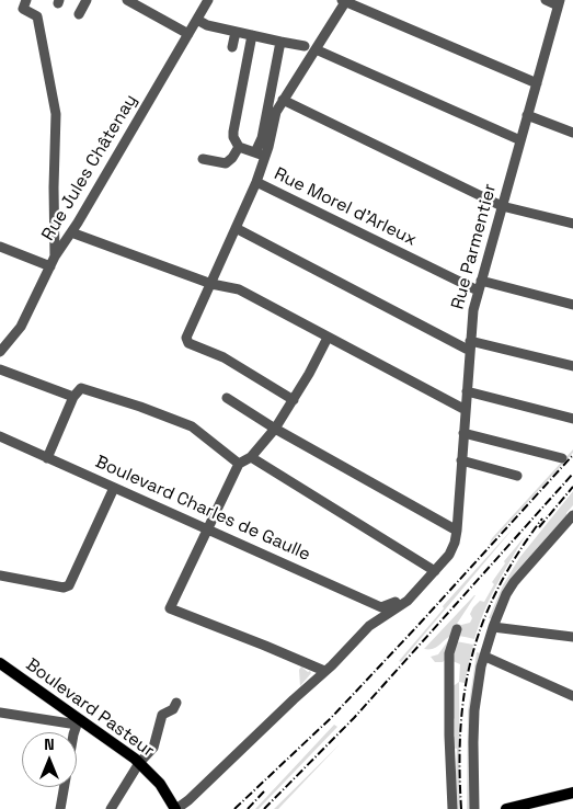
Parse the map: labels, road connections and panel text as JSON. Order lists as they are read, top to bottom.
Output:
{
  "streets": {
    "main road": ["Boulevard Pasteur"],
    "street": [
      "Rue Jules Châtenay",
      "Rue Morel d'Arleux",
      "Rue Parmentier",
      "Boulevard Charles de Gaulle"
    ]
  },
  "crossings": [
    ["Rue Morel d'Arleux", "Rue Parmentier"],
    ["Rue Parmentier", "Boulevard Charles de Gaulle"],
    ["Rue Parmentier", "Boulevard Pasteur"]
  ],
  "north": "top"
}
